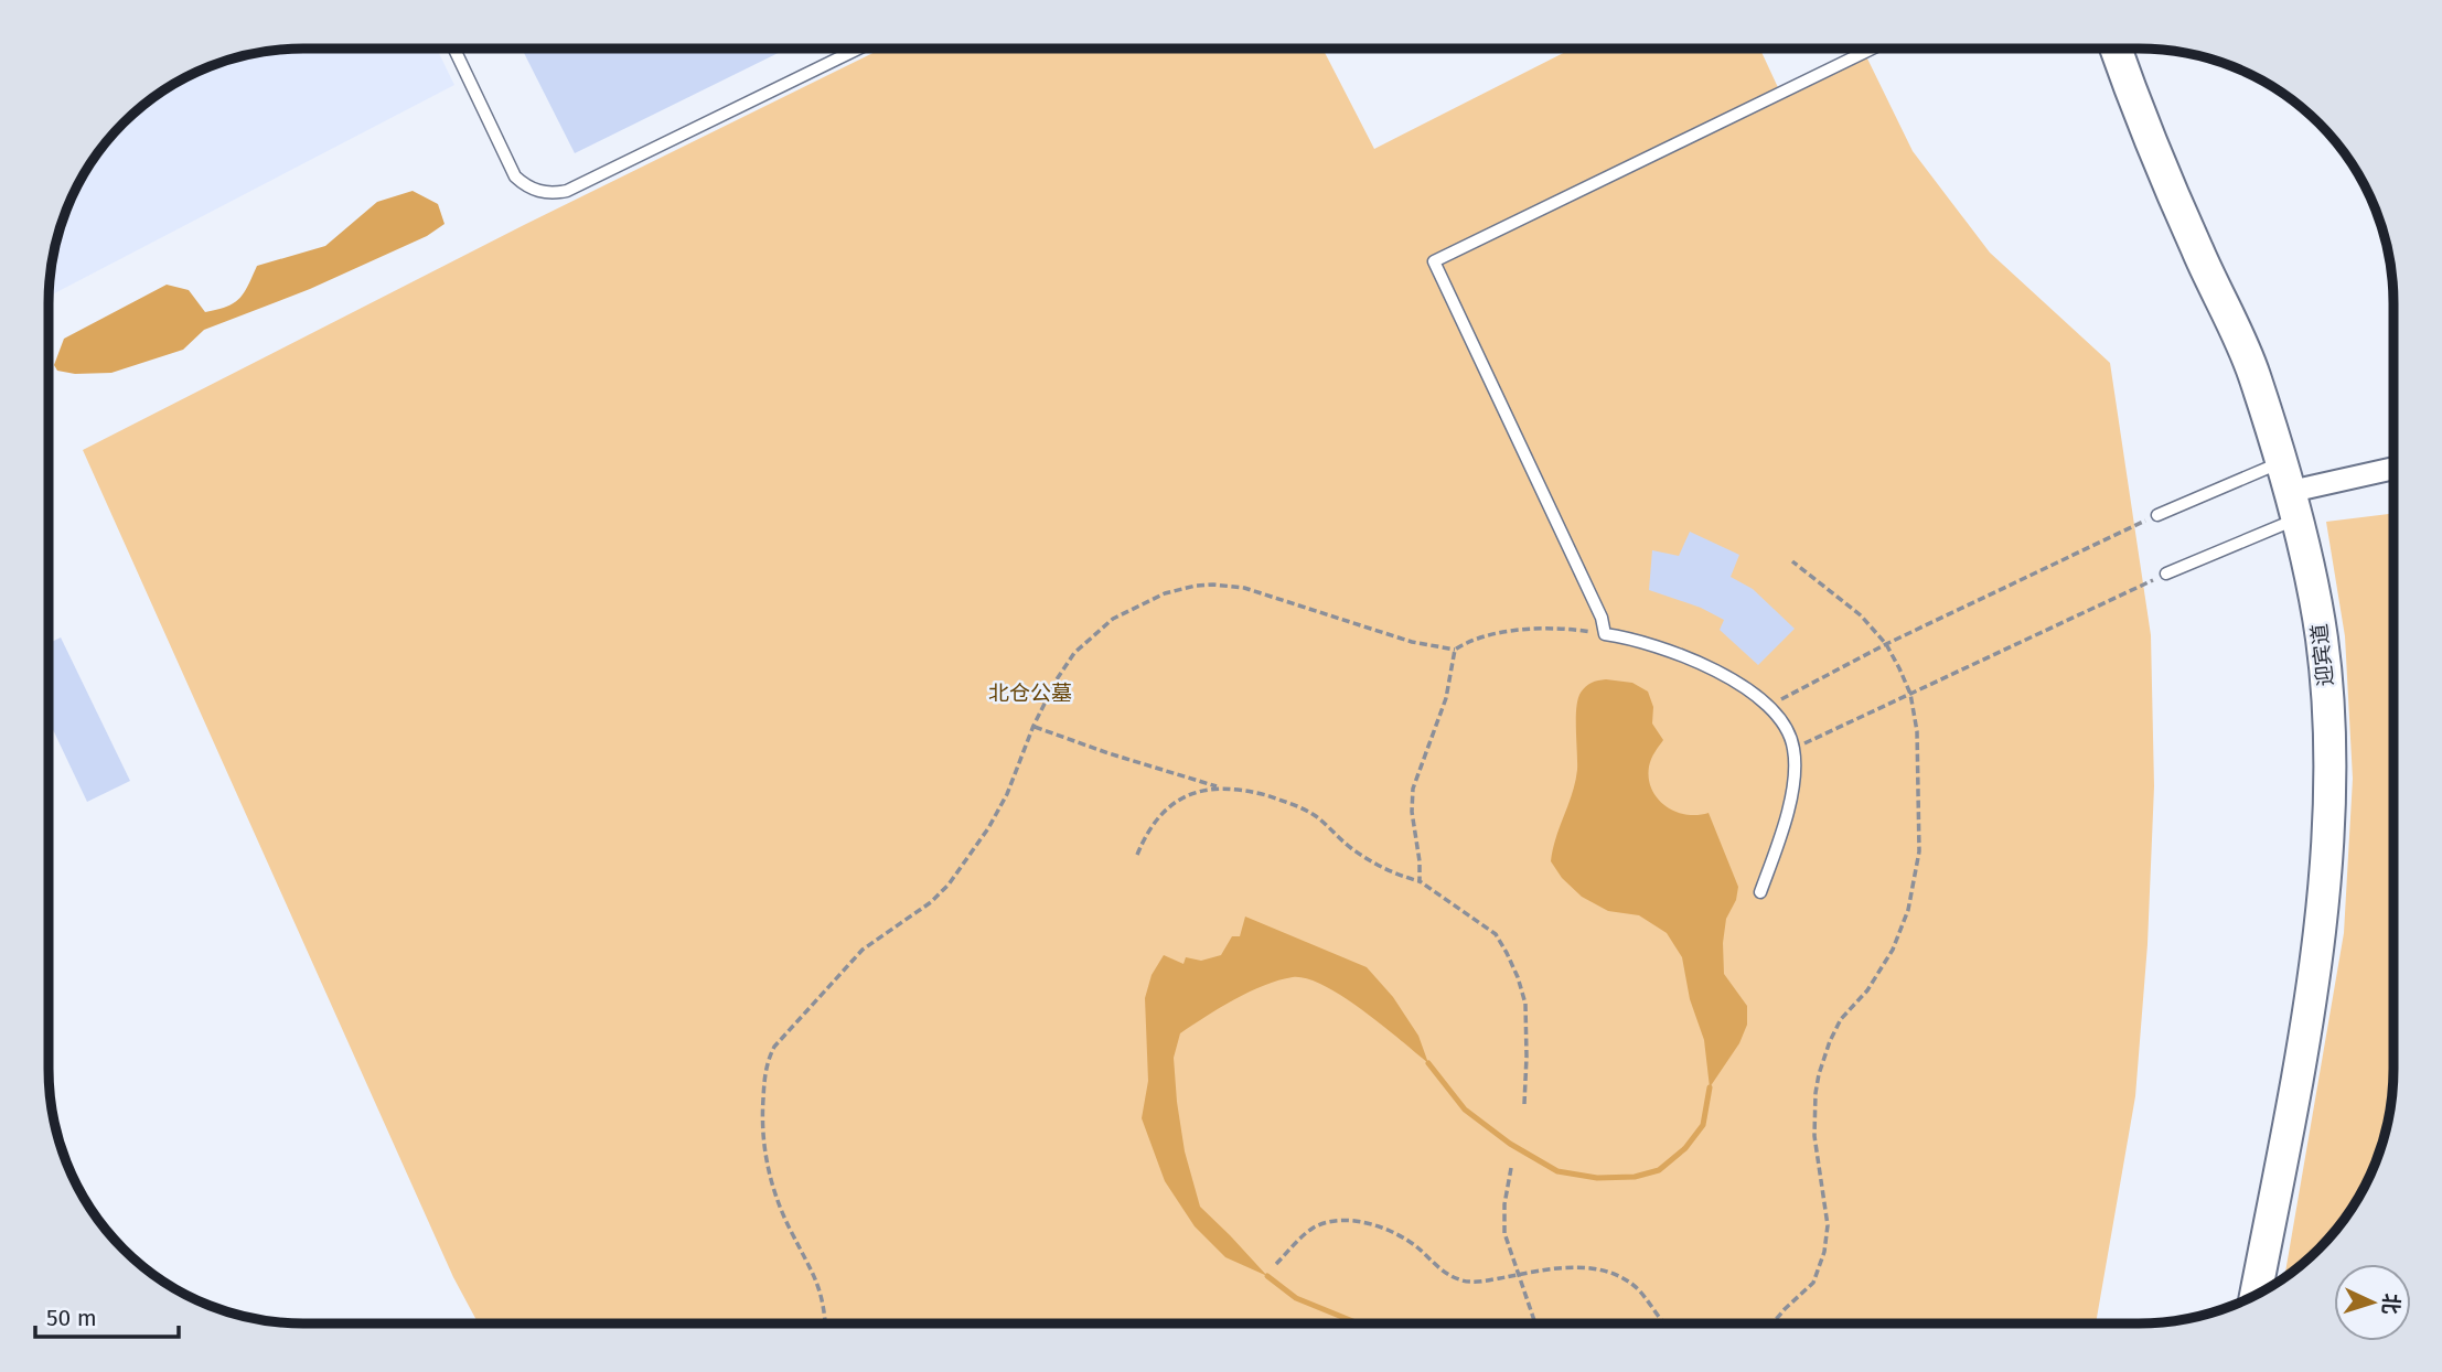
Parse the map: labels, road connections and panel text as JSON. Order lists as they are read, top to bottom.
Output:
{
  "streets": {
    "street": ["迎宾道"]
  },
  "parks": ["北仓公墓"],
  "scale_bar": "50 m",
  "north": "right"
}
